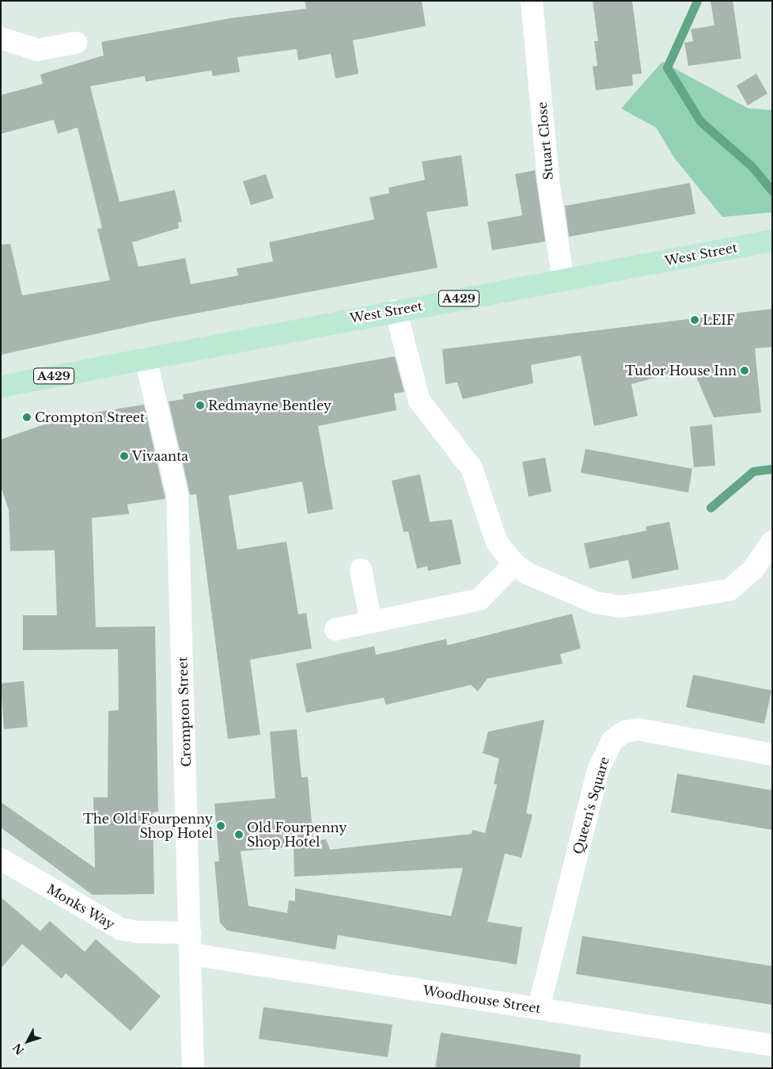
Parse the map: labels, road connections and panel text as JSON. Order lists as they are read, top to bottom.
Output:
{
  "streets": {
    "main road": ["West Street", "A429"],
    "street": [
      "Stuart Close",
      "Crompton Street",
      "Queen's Square",
      "Monks Way",
      "Woodhouse Street"
    ]
  },
  "crossings": [
    ["Stuart Close", "West Street"],
    ["West Street", "Crompton Street"],
    ["Crompton Street", "Monks Way"],
    ["Crompton Street", "Woodhouse Street"],
    ["Queen's Square", "Woodhouse Street"]
  ],
  "places": [
    "LEIF",
    "Tudor House Inn",
    "Redmayne Bentley",
    "Crompton Street",
    "Vivaanta",
    "The Old Fourpenny Shop Hotel",
    "Old Fourpenny Shop Hotel"
  ],
  "north": "bottom left"
}
